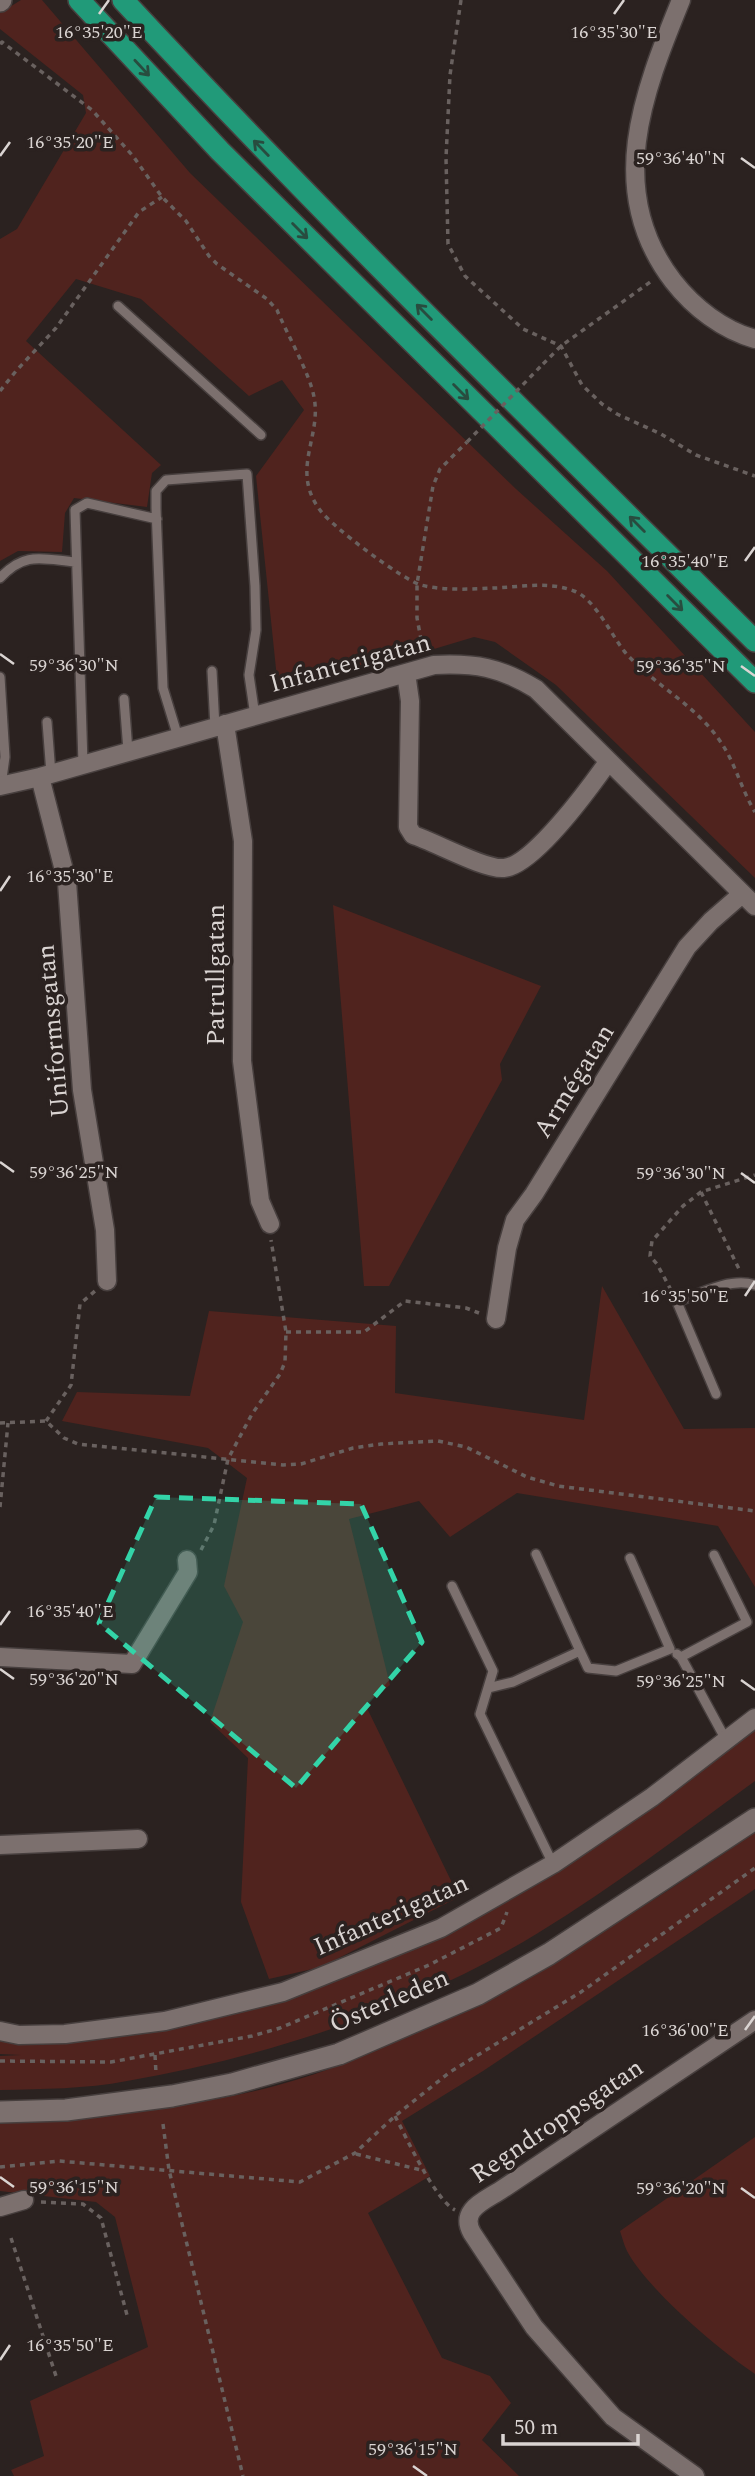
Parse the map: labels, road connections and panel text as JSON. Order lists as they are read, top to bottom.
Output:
{
  "streets": {
    "main road": ["Österleden"],
    "street": [
      "Infanterigatan",
      "Patrullgatan",
      "Uniformsgatan",
      "Armégatan",
      "Regndroppsgatan"
    ]
  },
  "crossings": [
    ["Infanterigatan", "Patrullgatan"],
    ["Infanterigatan", "Uniformsgatan"],
    ["Infanterigatan", "Armégatan"]
  ],
  "scale_bar": "50 m",
  "coordinates": [
    "16°35'20\"E",
    "16°35'30\"E",
    "59°36'40\"N",
    "16°35'40\"E",
    "59°36'30\"N",
    "59°36'35\"N",
    "59°36'25\"N",
    "16°35'50\"E",
    "59°36'20\"N",
    "16°36'00\"E",
    "59°36'15\"N"
  ]
}
